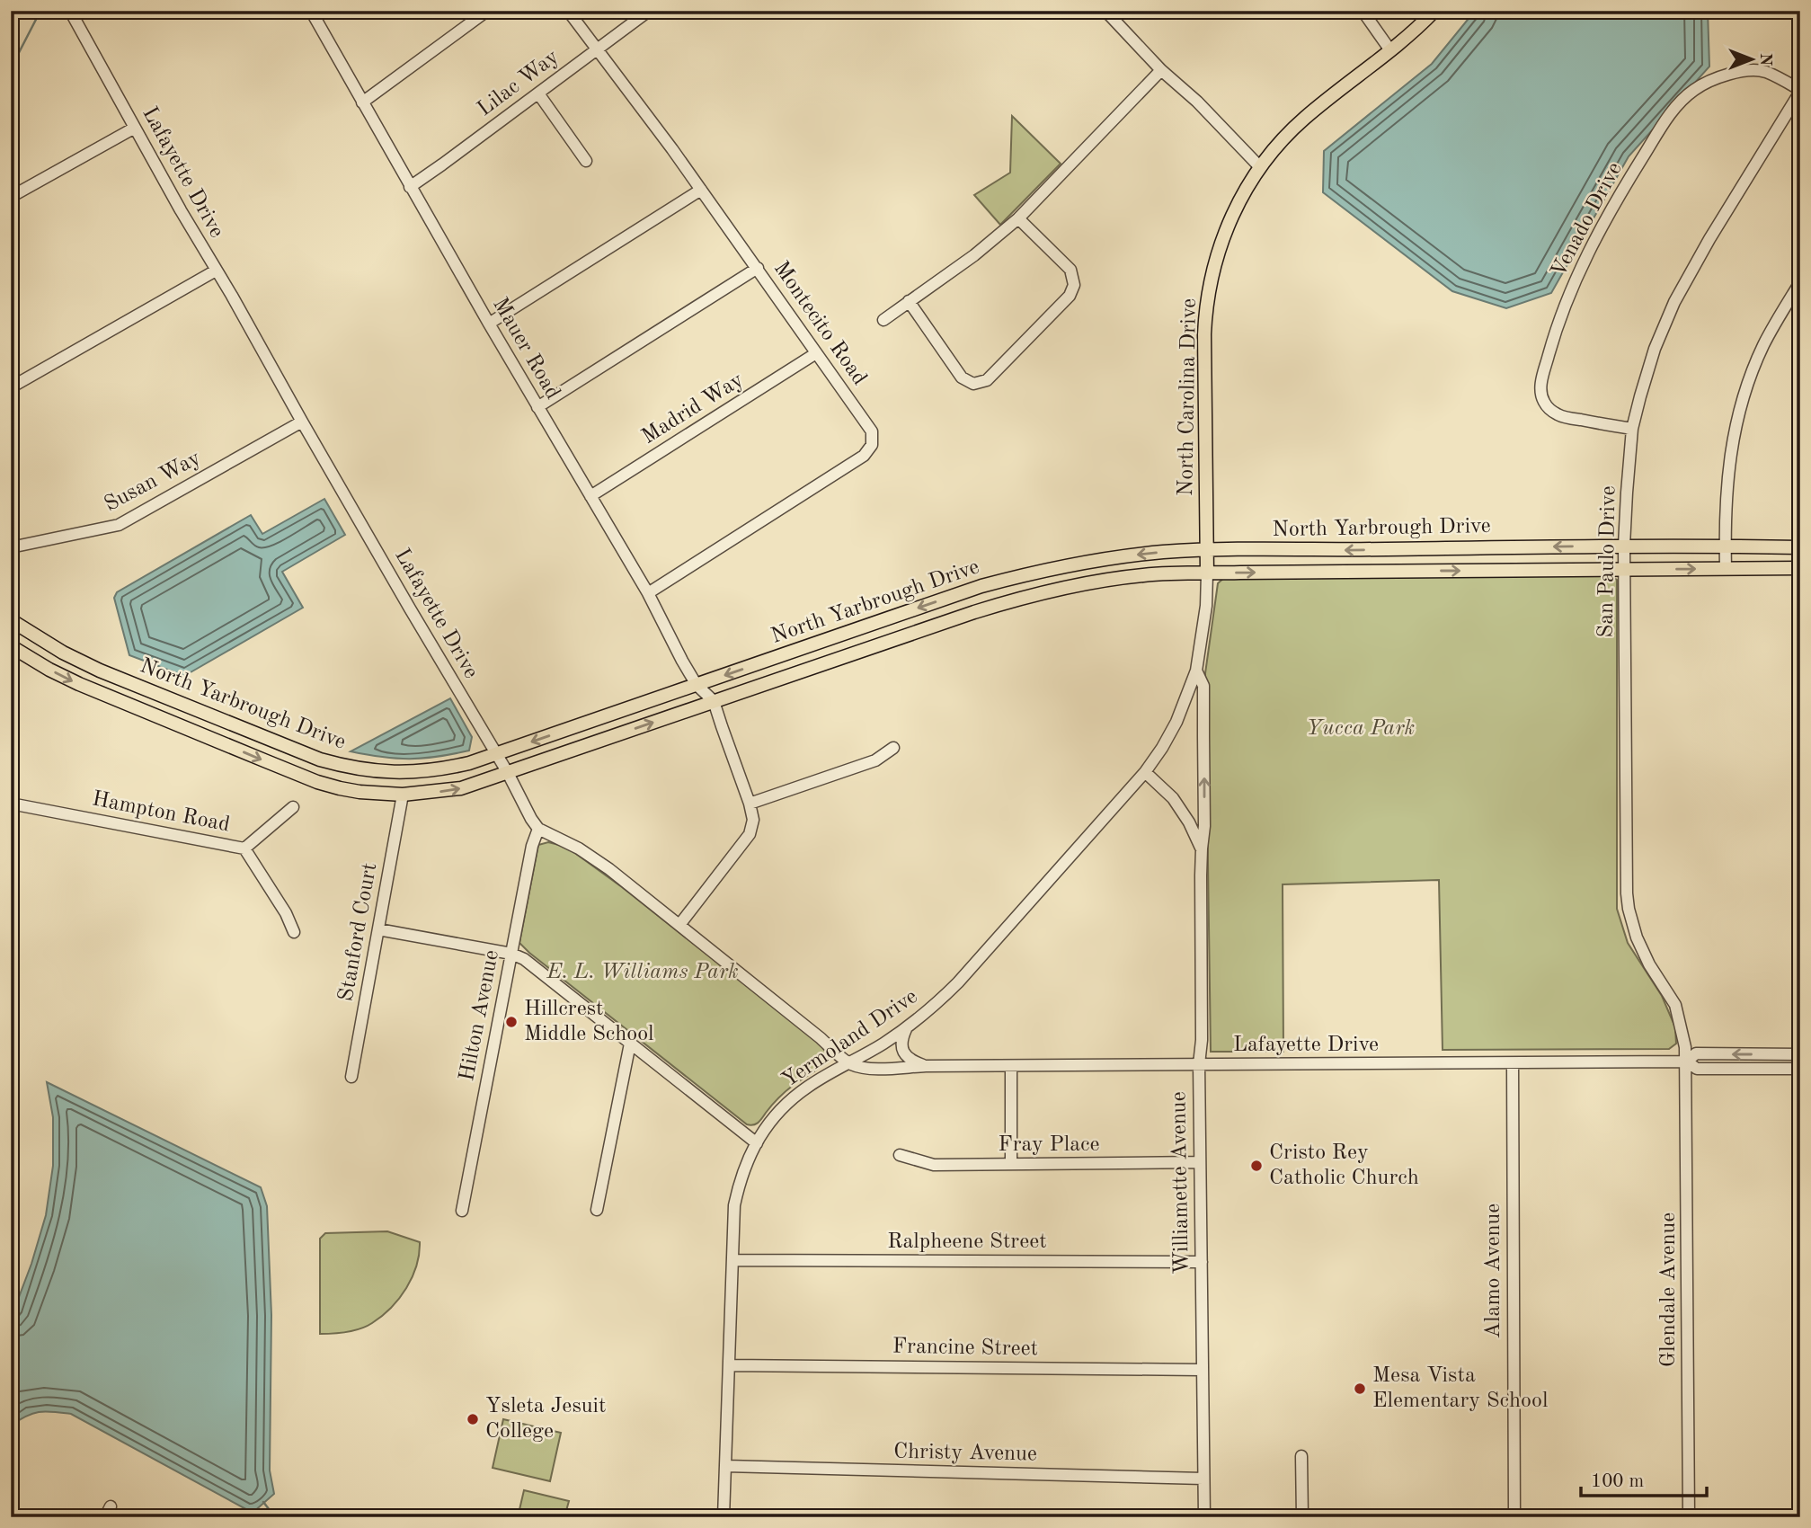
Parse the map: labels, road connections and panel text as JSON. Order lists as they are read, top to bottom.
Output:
{
  "streets": {
    "main road": ["North Carolina Drive", "North Yarbrough Drive"],
    "street": [
      "Lilac Way",
      "Lafayette Drive",
      "Venado Drive",
      "Montecito Road",
      "Mauer Road",
      "Madrid Way",
      "Susan Way",
      "San Paulo Drive",
      "Hampton Road",
      "Stanford Court",
      "Hilton Avenue",
      "Yermoland Drive",
      "Fray Place",
      "Williamette Avenue",
      "Ralpheene Street",
      "Alamo Avenue",
      "Glendale Avenue",
      "Francine Street",
      "Christy Avenue"
    ]
  },
  "crossings": [
    ["Lilac Way", "Montecito Road"],
    ["Lilac Way", "Mauer Road"],
    ["Lafayette Drive", "Susan Way"],
    ["Lafayette Drive", "North Yarbrough Drive"],
    ["Lafayette Drive", "San Paulo Drive"],
    ["Lafayette Drive", "Hilton Avenue"],
    ["Lafayette Drive", "Yermoland Drive"],
    ["Lafayette Drive", "Williamette Avenue"],
    ["Lafayette Drive", "Alamo Avenue"],
    ["Lafayette Drive", "Glendale Avenue"],
    ["Venado Drive", "San Paulo Drive"],
    ["Montecito Road", "Mauer Road"],
    ["Montecito Road", "Madrid Way"],
    ["Mauer Road", "Madrid Way"],
    ["Mauer Road", "North Yarbrough Drive"],
    ["North Carolina Drive", "North Yarbrough Drive"],
    ["North Carolina Drive", "Williamette Avenue"],
    ["North Yarbrough Drive", "San Paulo Drive"],
    ["North Yarbrough Drive", "Stanford Court"],
    ["North Yarbrough Drive", "Williamette Avenue"],
    ["San Paulo Drive", "Glendale Avenue"],
    ["Yermoland Drive", "Williamette Avenue"],
    ["Yermoland Drive", "Ralpheene Street"],
    ["Yermoland Drive", "Francine Street"],
    ["Yermoland Drive", "Christy Avenue"],
    ["Fray Place", "Williamette Avenue"],
    ["Williamette Avenue", "Ralpheene Street"],
    ["Williamette Avenue", "Francine Street"],
    ["Williamette Avenue", "Christy Avenue"]
  ],
  "parks": ["Yucca Park", "E. L. Williams Park"],
  "places": [
    "Hillcrest Middle School",
    "Cristo Rey Catholic Church",
    "Mesa Vista Elementary School",
    "Ysleta Jesuit College"
  ],
  "scale_bar": "100 m",
  "north": "right"
}
